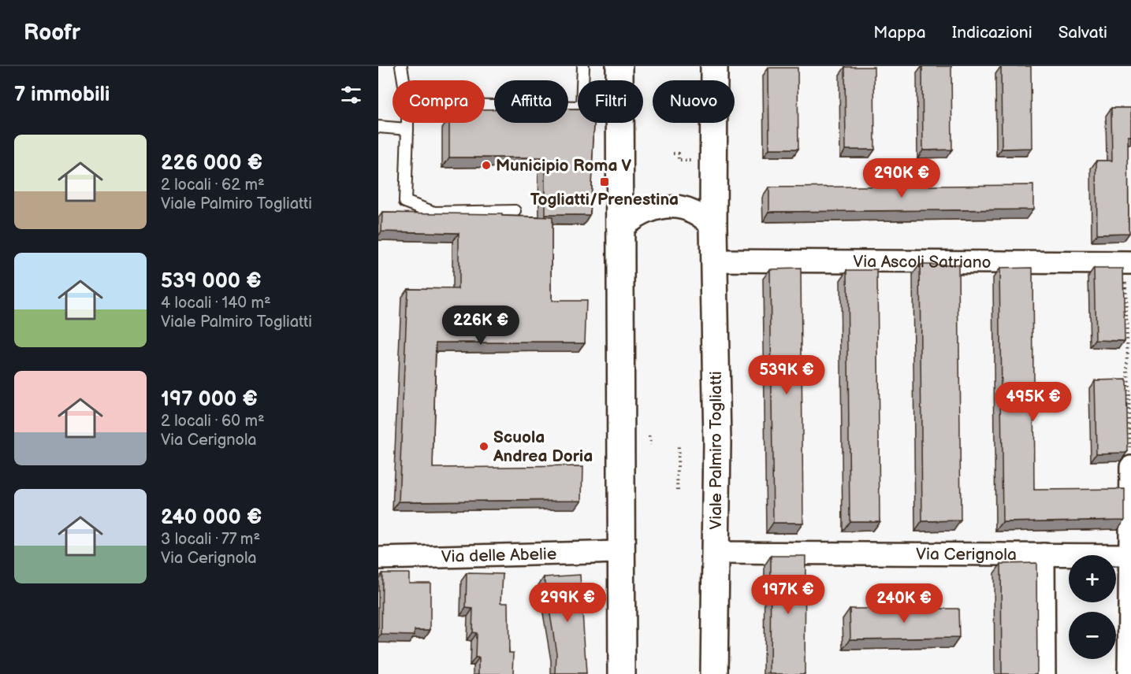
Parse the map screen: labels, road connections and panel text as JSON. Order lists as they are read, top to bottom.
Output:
{
  "streets": {
    "main road": ["Viale Palmiro Togliatti"],
    "street": ["Via Ascoli Satriano", "Via Cerignola", "Via delle Abelie"]
  },
  "crossings": [
    ["Via Ascoli Satriano", "Viale Palmiro Togliatti"],
    ["Viale Palmiro Togliatti", "Via Cerignola"]
  ],
  "places": {
    "other": ["Municipio Roma V", "Scuola Andrea Doria"],
    "transit": ["Togliatti/Prenestina"]
  },
  "page": {
    "header": "Roofr",
    "nav": ["Mappa", "Indicazioni", "Salvati"],
    "heading": "7 immobili",
    "chip": [
      "Compra",
      "Affitta",
      "Filtri",
      "Nuovo"
    ],
    "list": [
      {
        "name": "226 000 €",
        "note": "2 locali · 62 m² · Viale Palmiro Togliatti"
      },
      {
        "name": "539 000 €",
        "note": "4 locali · 140 m² · Viale Palmiro Togliatti"
      },
      {
        "name": "197 000 €",
        "note": "2 locali · 60 m² · Via Cerignola"
      },
      {
        "name": "240 000 €",
        "note": "3 locali · 77 m² · Via Cerignola"
      }
    ],
    "price": [
      "290K €",
      "226K €",
      "539K €",
      "495K €",
      "197K €",
      "299K €",
      "240K €"
    ],
    "map_buttons": ["+", "−"]
  }
}
